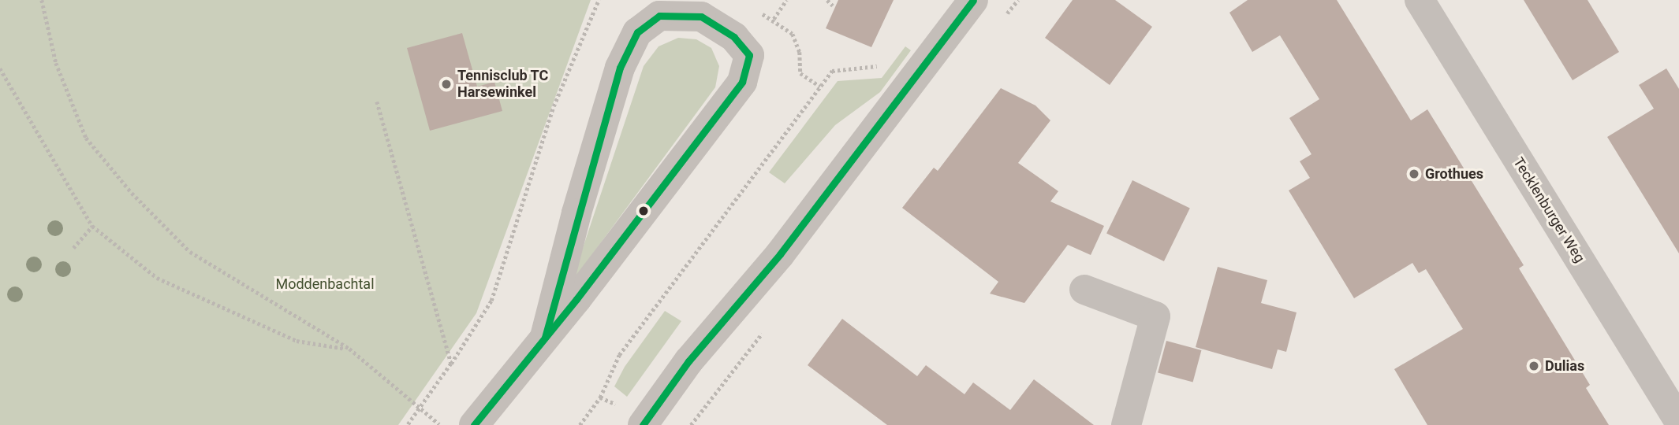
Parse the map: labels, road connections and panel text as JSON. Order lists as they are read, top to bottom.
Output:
{
  "streets": {
    "street": ["Tecklenburger Weg"]
  },
  "parks": ["Moddenbachtal"],
  "places": ["Tennisclub TC Harsewinkel", "Grothues", "Dulias"]
}
